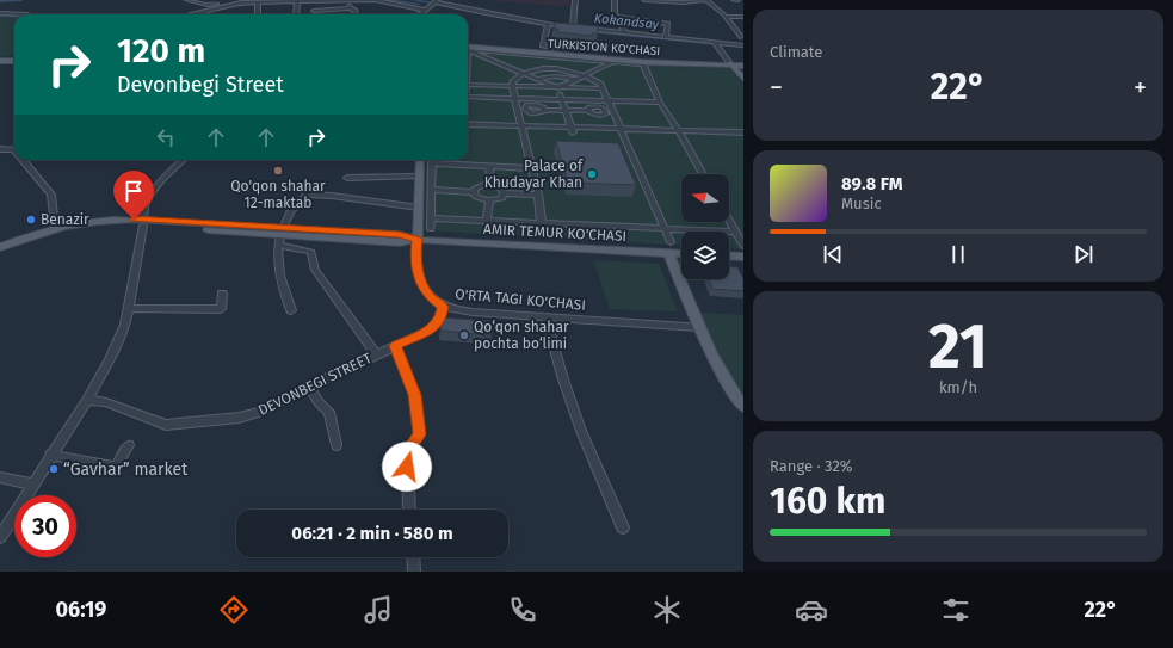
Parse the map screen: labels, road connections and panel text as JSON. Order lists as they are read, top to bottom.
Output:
{
  "streets": {
    "main road": ["TURKISTON KO'CHASI", "AMIR TEMUR KO'CHASI", "O'RTA TAGI KO'CHASI"],
    "street": ["DEVONBEGI STREET"]
  },
  "crossings": [
    ["AMIR TEMUR KO'CHASI", "O'RTA TAGI KO'CHASI"],
    ["O'RTA TAGI KO'CHASI", "DEVONBEGI STREET"]
  ],
  "water": ["Kokandsay"],
  "places": [
    "Qo'qon shahar 12-maktab",
    "Palace of Khudayar Khan",
    "Benazir",
    "Qo‘qon shahar pochta bo‘limi",
    "“Gavhar” market"
  ],
  "north": "left",
  "page": {
    "tile": [
      "Climate",
      ["21", "km/h"],
      ["Range · 32%", "160 km"]
    ],
    "turn": ["120 m", "Devonbegi Street"],
    "heat": ["−", "22°", "+"],
    "song": ["89.8 FM", "Music"],
    "limit": "30",
    "trip": "06:21 · 2 min · 580 m",
    "tabs": ["06:19", "22°"]
  }
}
